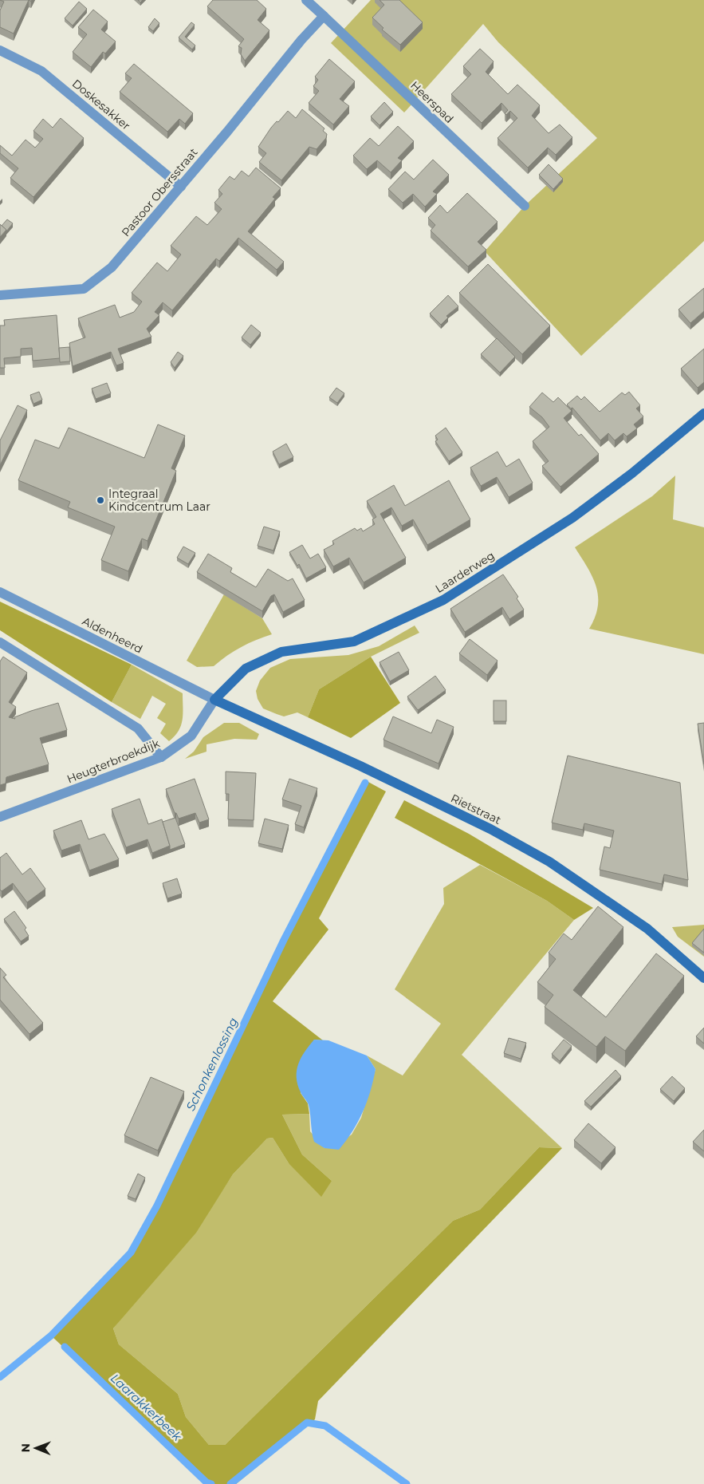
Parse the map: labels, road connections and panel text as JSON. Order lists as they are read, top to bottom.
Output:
{
  "streets": {
    "street": [
      "Heerspad",
      "Doskesakker",
      "Pastoor Obersstraat",
      "Laarderweg",
      "Aldenheerd",
      "Heugterbroekdijk",
      "Rietstraat"
    ]
  },
  "crossings": [
    ["Heerspad", "Pastoor Obersstraat"],
    ["Doskesakker", "Pastoor Obersstraat"],
    ["Laarderweg", "Aldenheerd"],
    ["Laarderweg", "Heugterbroekdijk"],
    ["Laarderweg", "Rietstraat"],
    ["Aldenheerd", "Heugterbroekdijk"],
    ["Aldenheerd", "Rietstraat"],
    ["Heugterbroekdijk", "Rietstraat"]
  ],
  "water": ["Schonkenlossing", "Laarakkerbeek"],
  "places": ["Integraal Kindcentrum Laar"],
  "north": "left"
}
